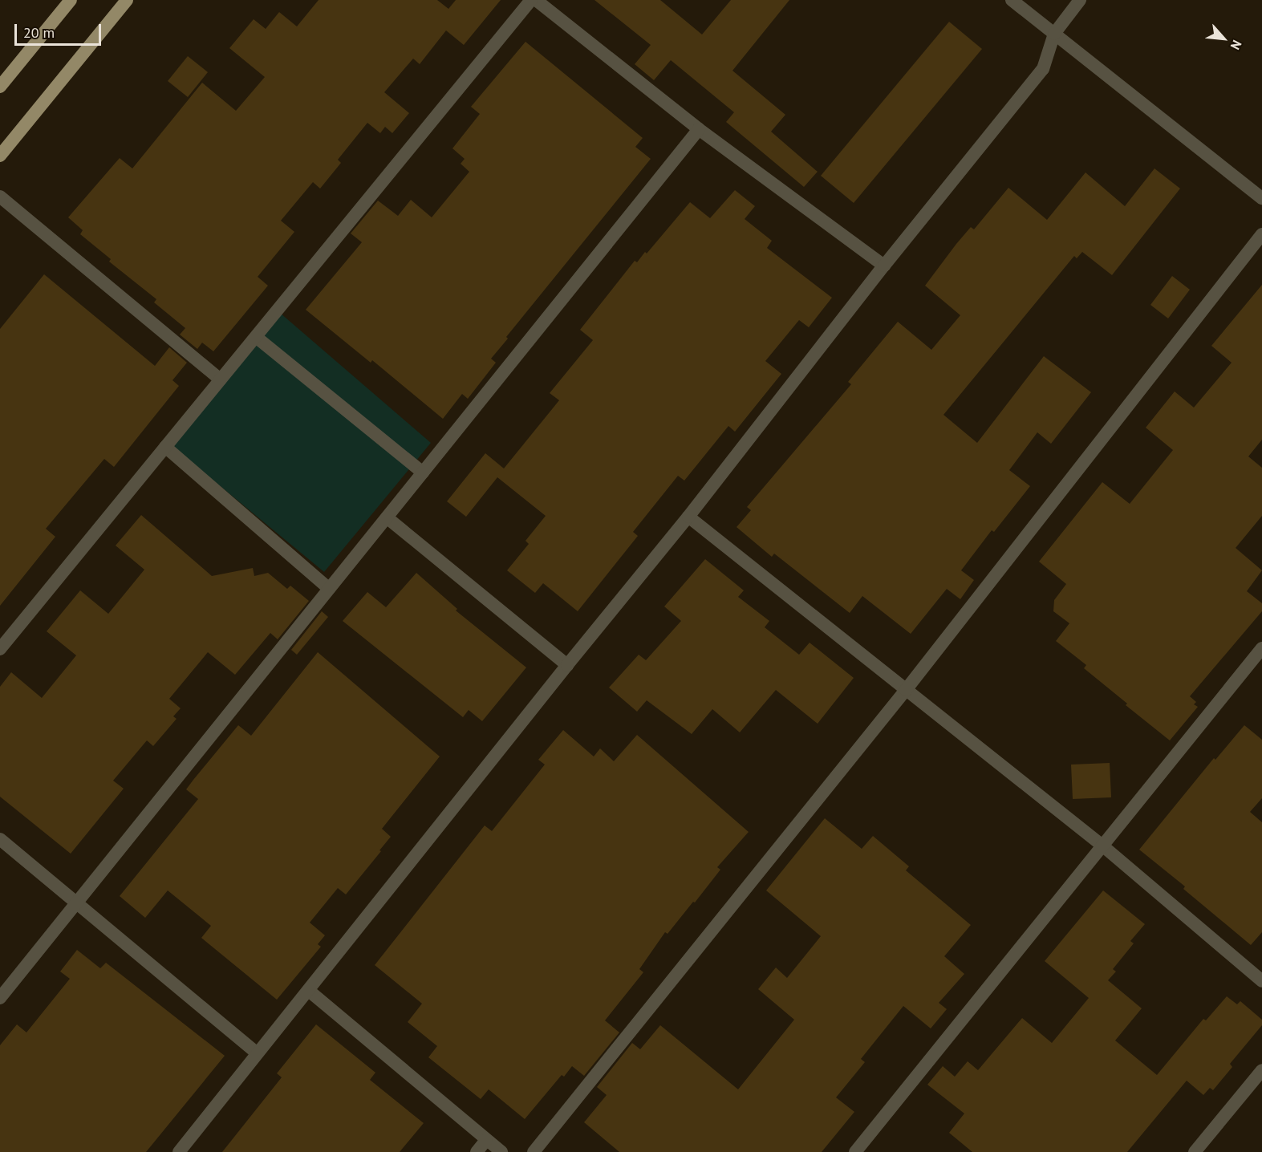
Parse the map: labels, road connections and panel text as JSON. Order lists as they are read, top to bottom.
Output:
{
  "scale_bar": "20 m",
  "north": "bottom right"
}
